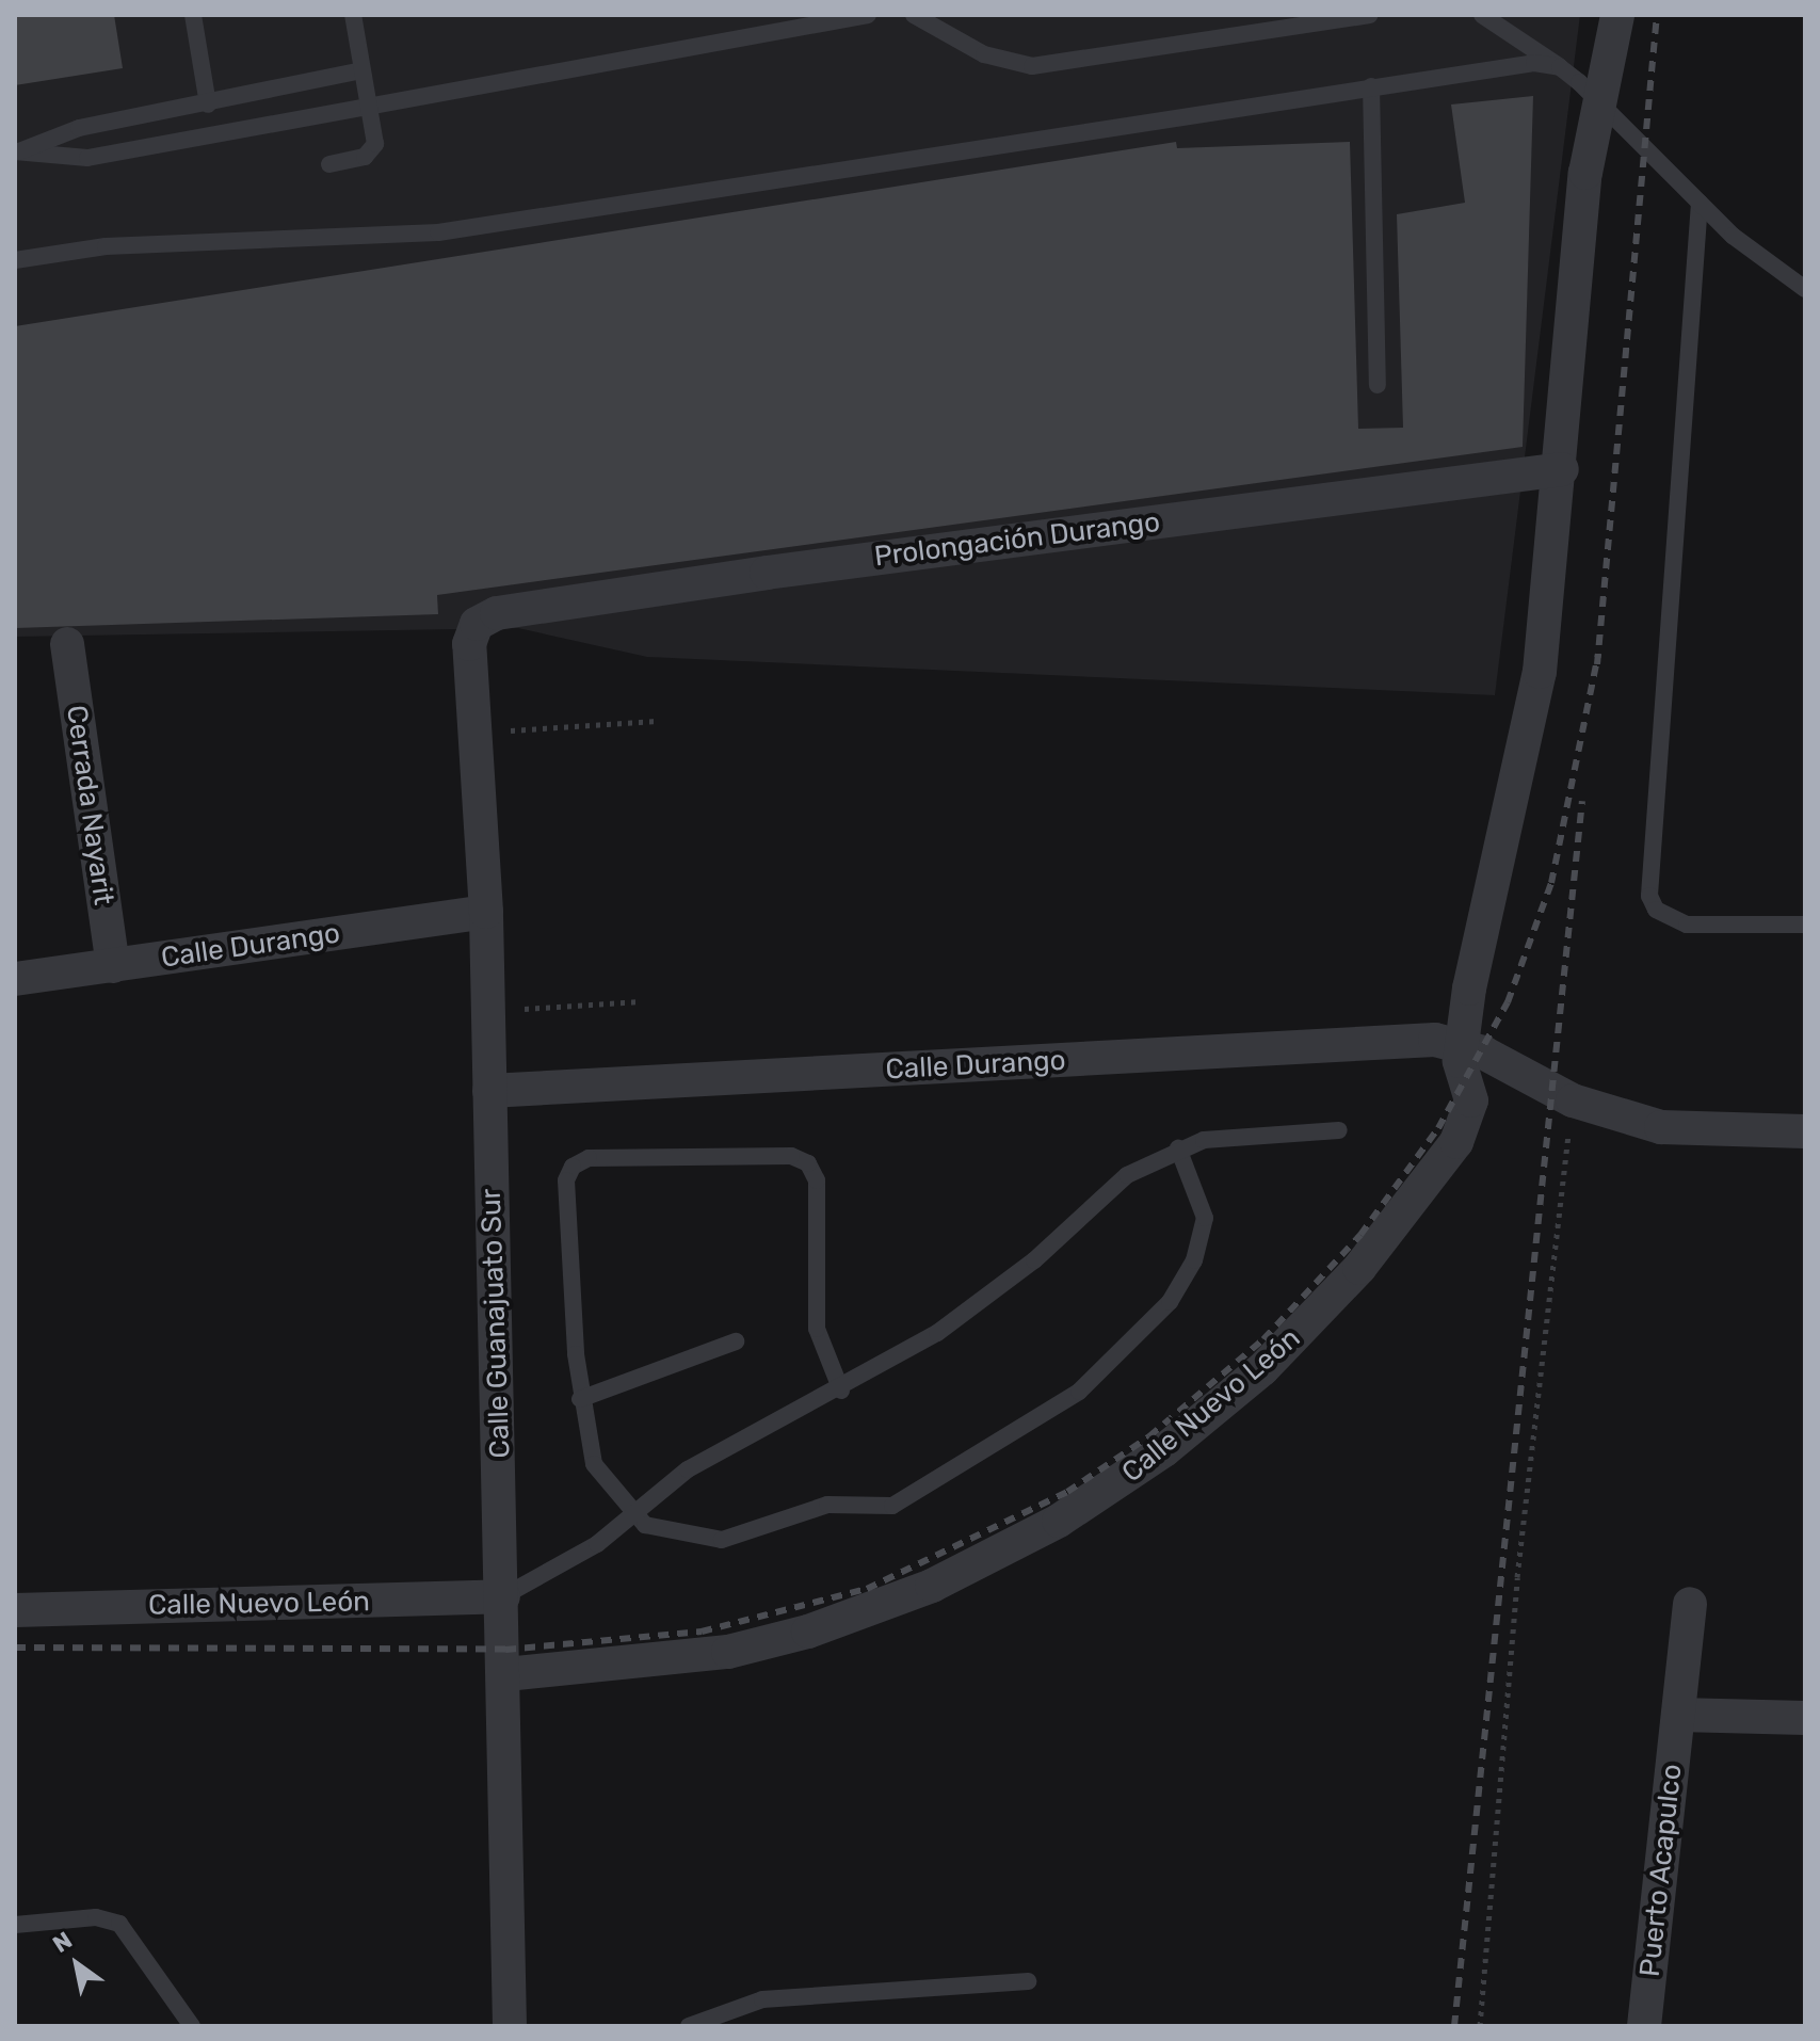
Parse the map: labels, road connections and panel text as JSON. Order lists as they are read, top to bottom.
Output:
{
  "streets": {
    "street": [
      "Prolongación Durango",
      "Cerrada Nayarit",
      "Calle Durango",
      "Calle Guanajuato Sur",
      "Calle Nuevo León",
      "Puerto Acapulco"
    ]
  },
  "crossings": [
    ["Prolongación Durango", "Calle Guanajuato Sur"],
    ["Prolongación Durango", "Calle Nuevo León"],
    ["Cerrada Nayarit", "Calle Durango"],
    ["Calle Durango", "Calle Guanajuato Sur"],
    ["Calle Durango", "Calle Nuevo León"],
    ["Calle Guanajuato Sur", "Calle Nuevo León"]
  ],
  "north": "top left"
}
